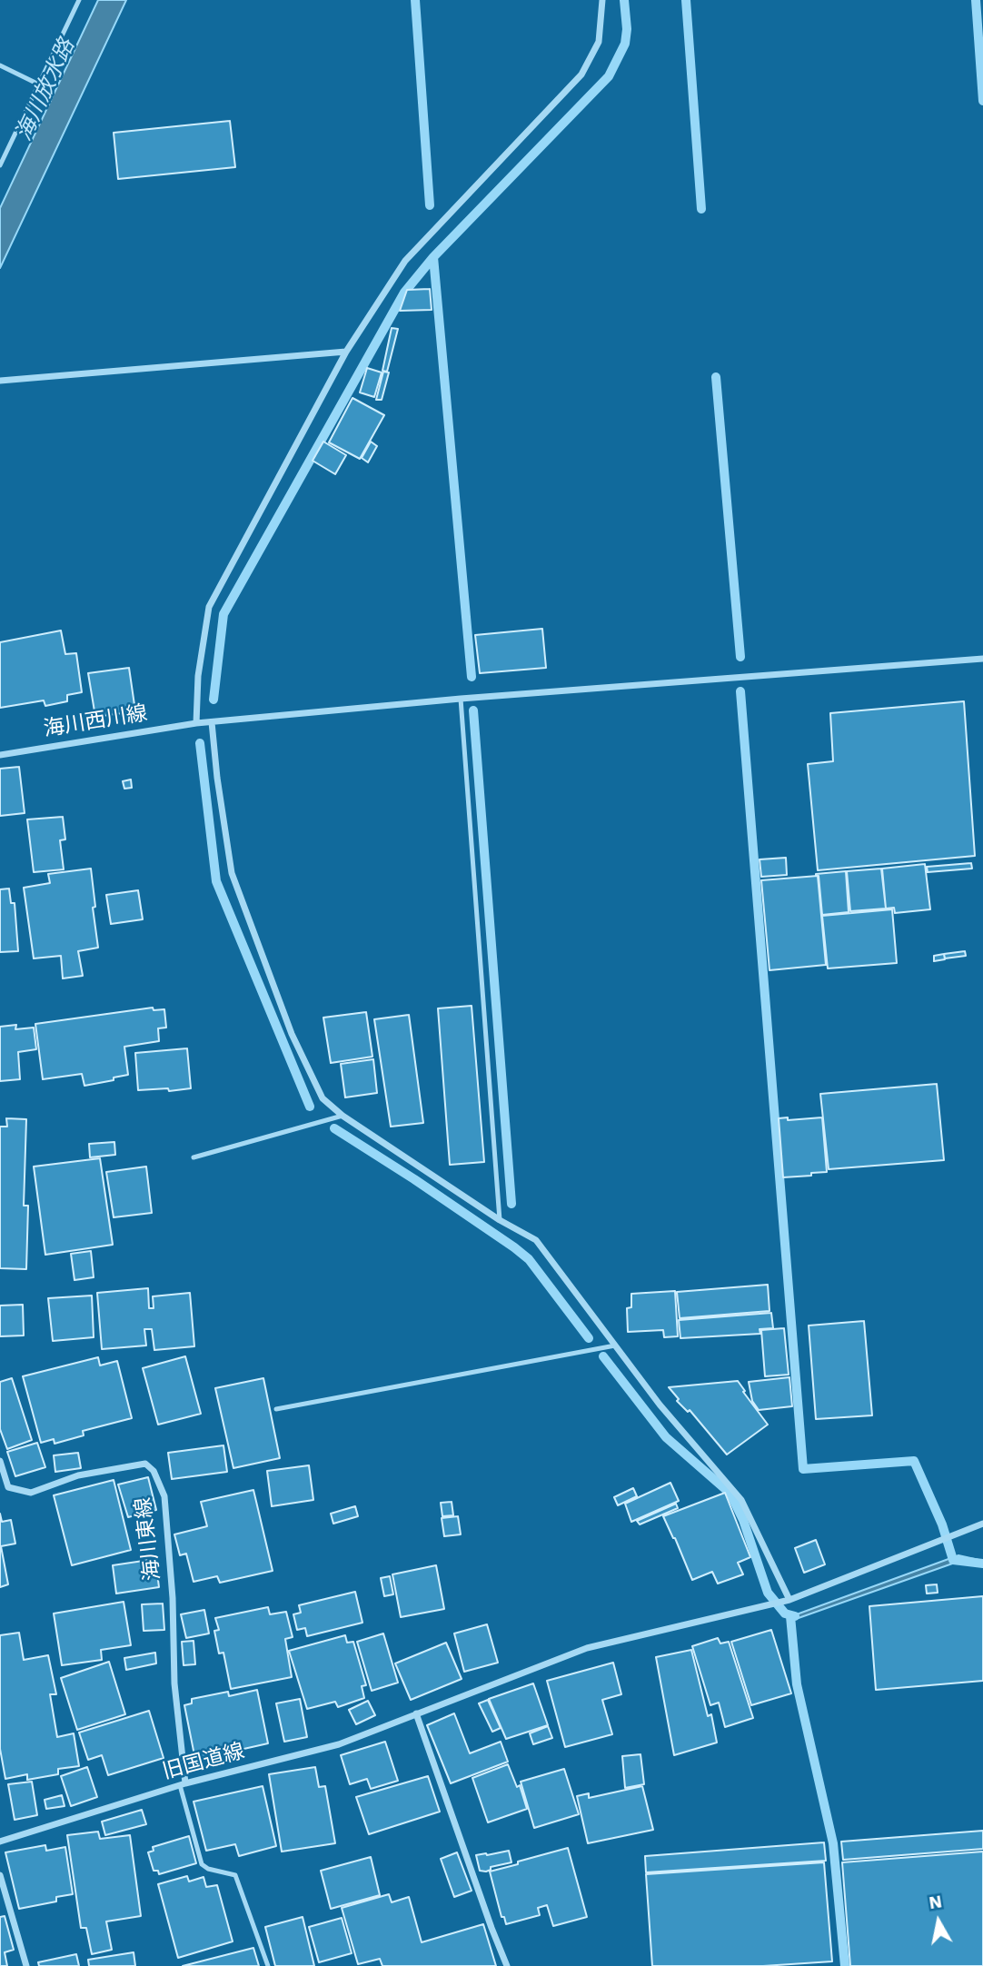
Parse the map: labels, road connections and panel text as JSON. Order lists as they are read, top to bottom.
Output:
{
  "streets": {
    "street": ["海川西川線", "海川東線", "旧国道線"]
  },
  "crossings": [
    ["海川東線", "旧国道線"]
  ],
  "water": ["海川放水路"],
  "north": "top"
}
